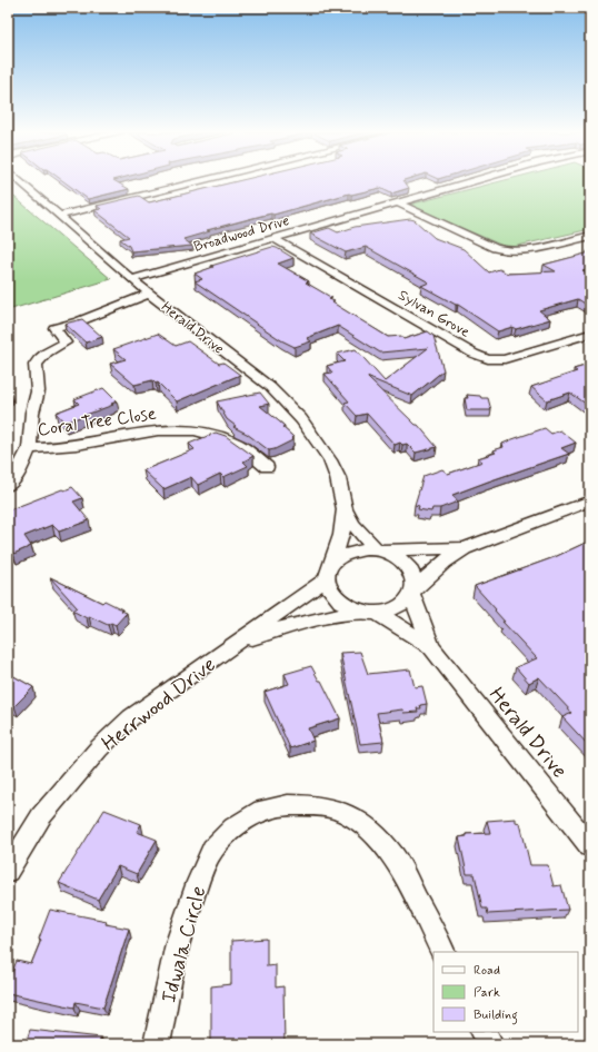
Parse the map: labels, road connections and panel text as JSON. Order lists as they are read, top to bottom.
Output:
{
  "streets": {
    "street": [
      "Broadwood Drive",
      "Sylvan Grove",
      "Herald Drive",
      "Coral Tree Close",
      "Herrwood Drive",
      "Idwala Circle"
    ]
  },
  "crossings": [
    ["Broadwood Drive", "Sylvan Grove"],
    ["Broadwood Drive", "Herald Drive"],
    ["Herald Drive", "Herrwood Drive"]
  ],
  "legend": ["Road", "Park", "Building"]
}
